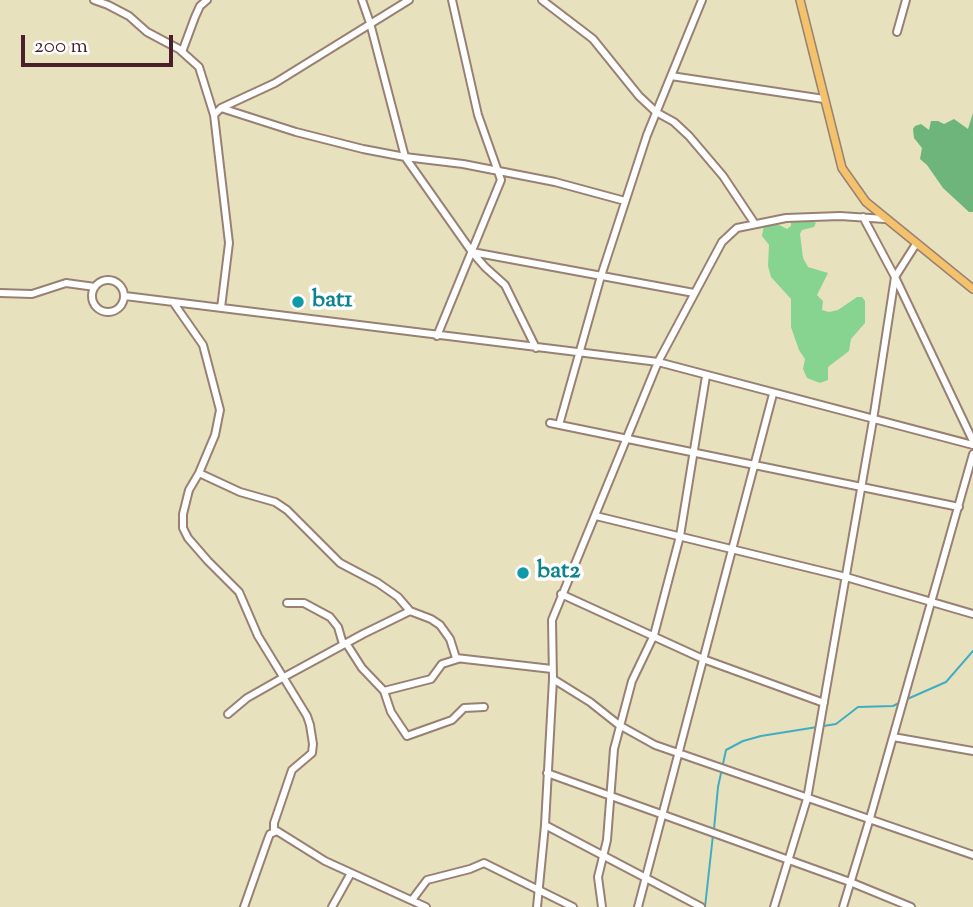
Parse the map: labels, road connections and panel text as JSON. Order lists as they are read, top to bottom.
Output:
{
  "places": ["bat1", "bat2"],
  "scale_bar": "200 m"
}
